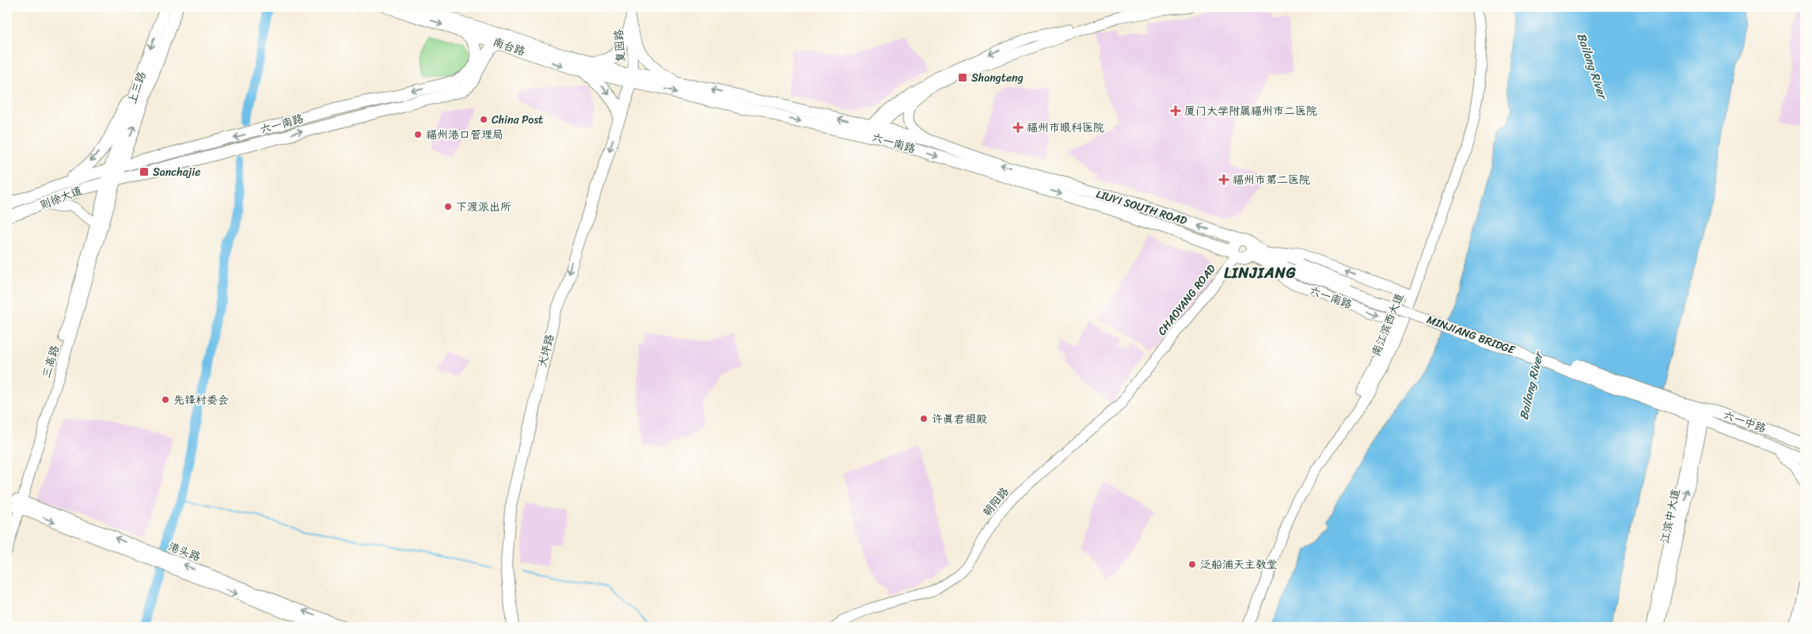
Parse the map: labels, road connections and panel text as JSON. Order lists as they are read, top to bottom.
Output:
{
  "streets": {
    "main road": [
      "复园路",
      "南台路",
      "上三路",
      "六一南路",
      "则徐大道",
      "LIUYI SOUTH ROAD",
      "CHAOYANG ROAD",
      "南江滨西大道",
      "MINJIANG BRIDGE",
      "三高路",
      "六一中路",
      "江滨中大道",
      "港头路"
    ]
  },
  "crossings": [
    ["复园路", "南台路"],
    ["复园路", "六一南路"],
    ["南台路", "六一南路"],
    ["上三路", "六一南路"],
    ["上三路", "则徐大道"],
    ["六一南路", "则徐大道"],
    ["六一南路", "LIUYI SOUTH ROAD"],
    ["六一南路", "CHAOYANG ROAD"],
    ["六一南路", "南江滨西大道"],
    ["六一南路", "MINJIANG BRIDGE"],
    ["六一南路", "三高路"],
    ["则徐大道", "三高路"],
    ["LIUYI SOUTH ROAD", "CHAOYANG ROAD"],
    ["三高路", "港头路"],
    ["六一中路", "江滨中大道"]
  ],
  "one_way": ["LIUYI SOUTH ROAD"],
  "districts": ["LINJIANG"],
  "water": ["Bailong River"],
  "places": {
    "transit": ["Shangteng", "Sanchajie"],
    "health": ["厦门大学附属福州市二医院", "福州市眼科医院", "福州市第二医院"],
    "other": [
      "China Post",
      "福州港口管理局",
      "下渡派出所",
      "先锋村委会",
      "许真君祖殿",
      "泛船浦天主教堂"
    ]
  }
}
